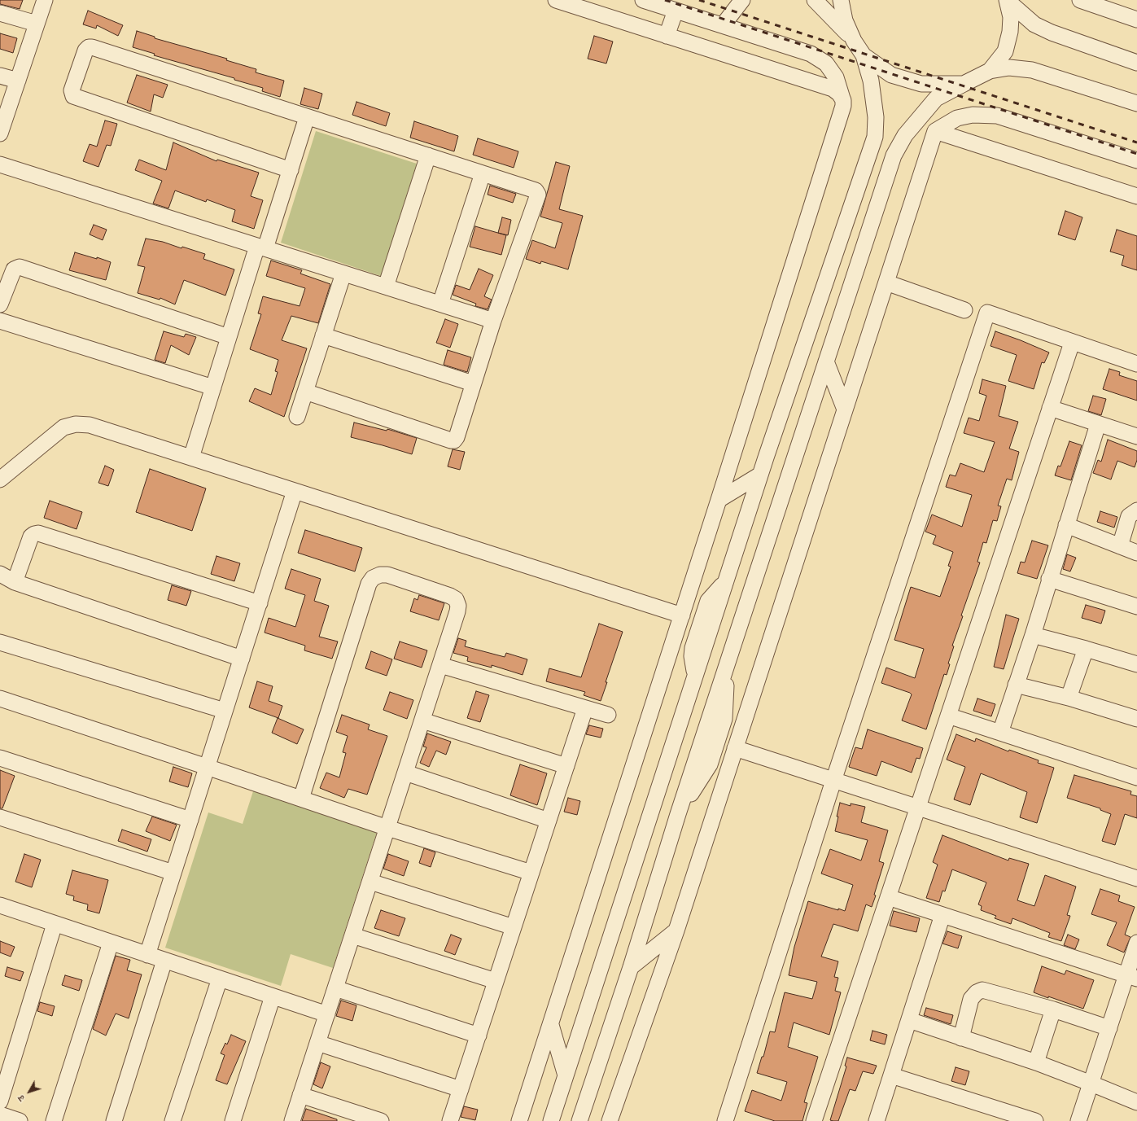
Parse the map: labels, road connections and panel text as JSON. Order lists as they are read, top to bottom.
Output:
{
  "north": "bottom left"
}
